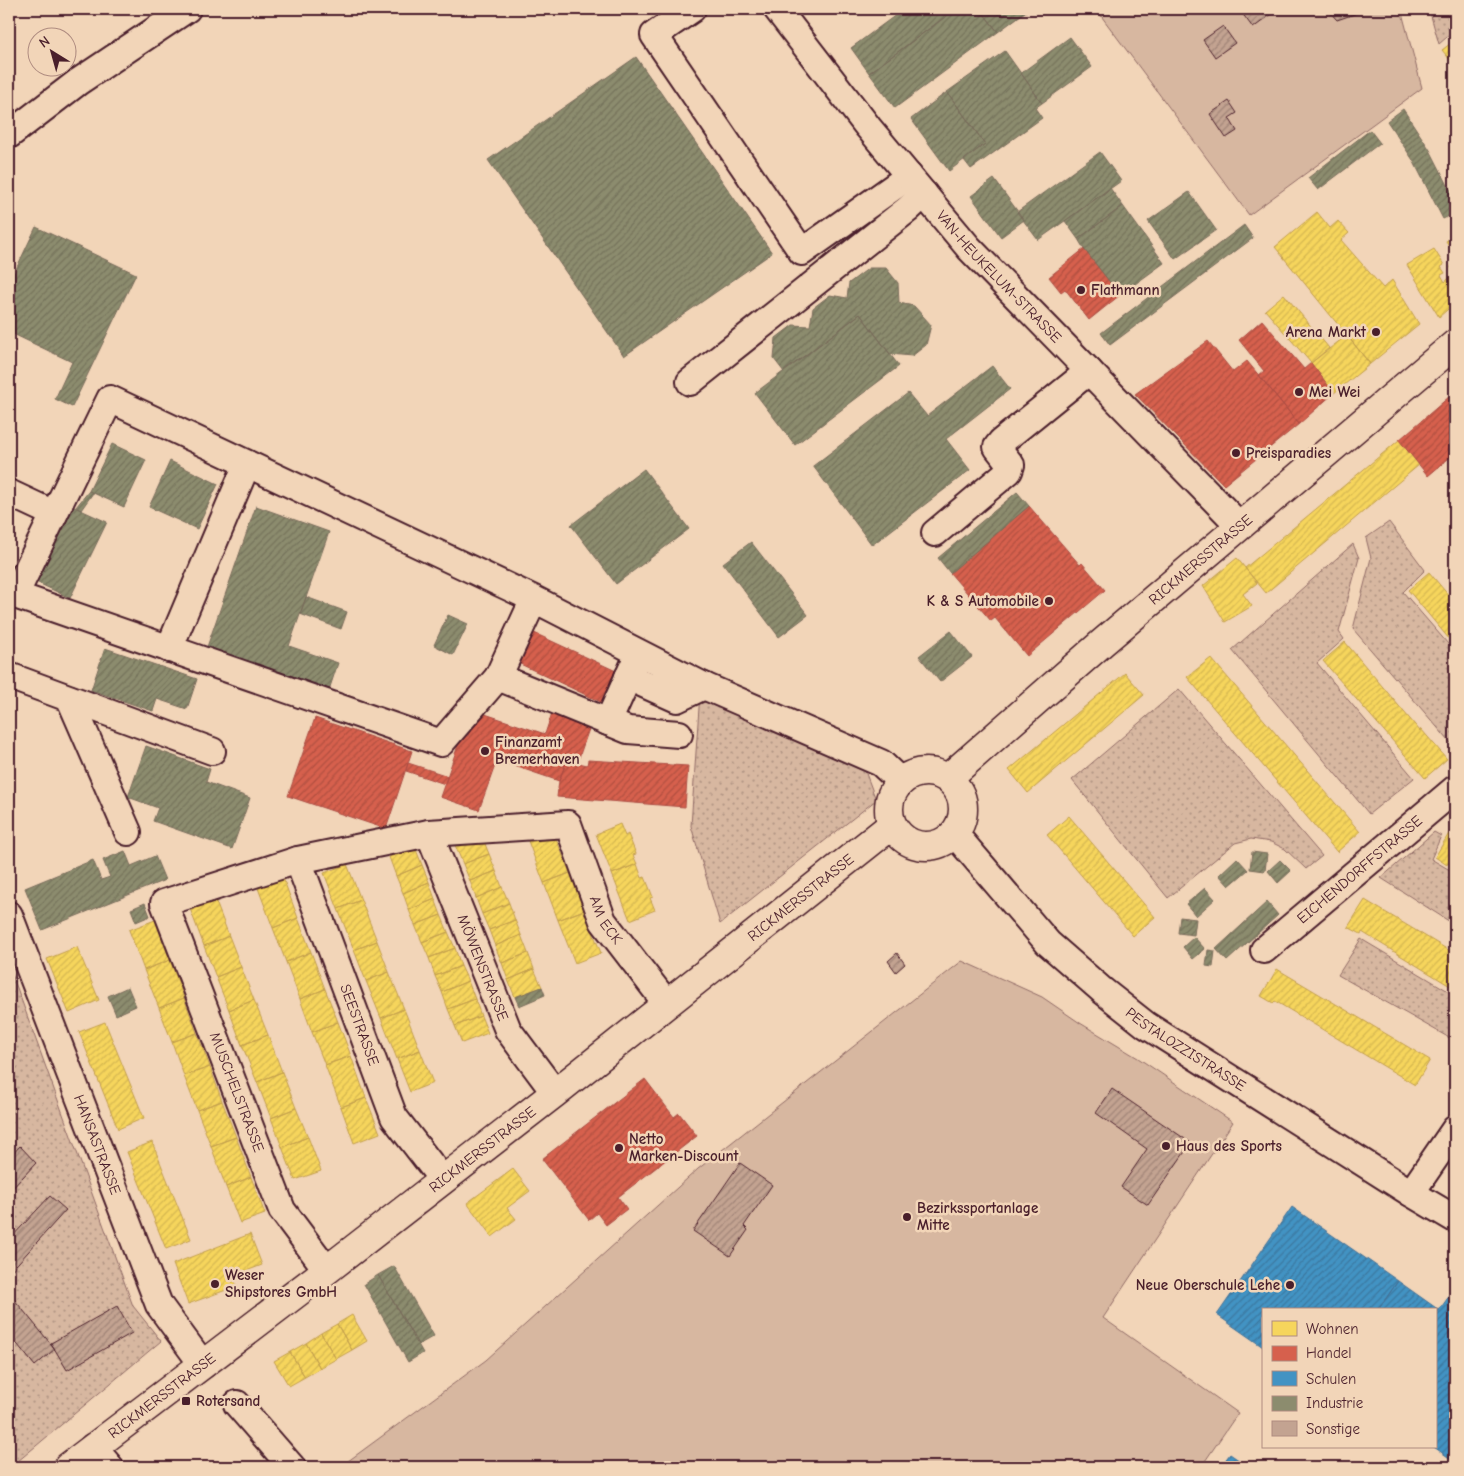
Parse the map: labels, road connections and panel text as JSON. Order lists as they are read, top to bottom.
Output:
{
  "streets": {
    "main road": ["RICKMERSSTRASSE"],
    "street": [
      "VAN-HEUKELUM-STRASSE",
      "EICHENDORFFSTRASSE",
      "AM ECK",
      "MÖWENSTRASSE",
      "SEESTRASSE",
      "PESTALOZZISTRASSE",
      "MUSCHELSTRASSE",
      "HANSASTRASSE"
    ]
  },
  "crossings": [
    ["VAN-HEUKELUM-STRASSE", "RICKMERSSTRASSE"],
    ["RICKMERSSTRASSE", "AM ECK"],
    ["RICKMERSSTRASSE", "MÖWENSTRASSE"],
    ["RICKMERSSTRASSE", "SEESTRASSE"],
    ["RICKMERSSTRASSE", "PESTALOZZISTRASSE"],
    ["RICKMERSSTRASSE", "MUSCHELSTRASSE"],
    ["RICKMERSSTRASSE", "HANSASTRASSE"],
    ["AM ECK", "MÖWENSTRASSE"],
    ["SEESTRASSE", "MUSCHELSTRASSE"]
  ],
  "places": {
    "other": [
      "Flathmann",
      "Arena Markt",
      "Mei Wei",
      "Preisparadies",
      "K & S Automobile",
      "Finanzamt Bremerhaven",
      "Haus des Sports",
      "Netto Marken-Discount",
      "Bezirkssportanlage Mitte",
      "Weser Shipstores GmbH",
      "Neue Oberschule Lehe"
    ],
    "transit": ["Rotersand"]
  },
  "legend": [
    "Wohnen",
    "Handel",
    "Schulen",
    "Industrie",
    "Sonstige"
  ],
  "north": "top left"
}
